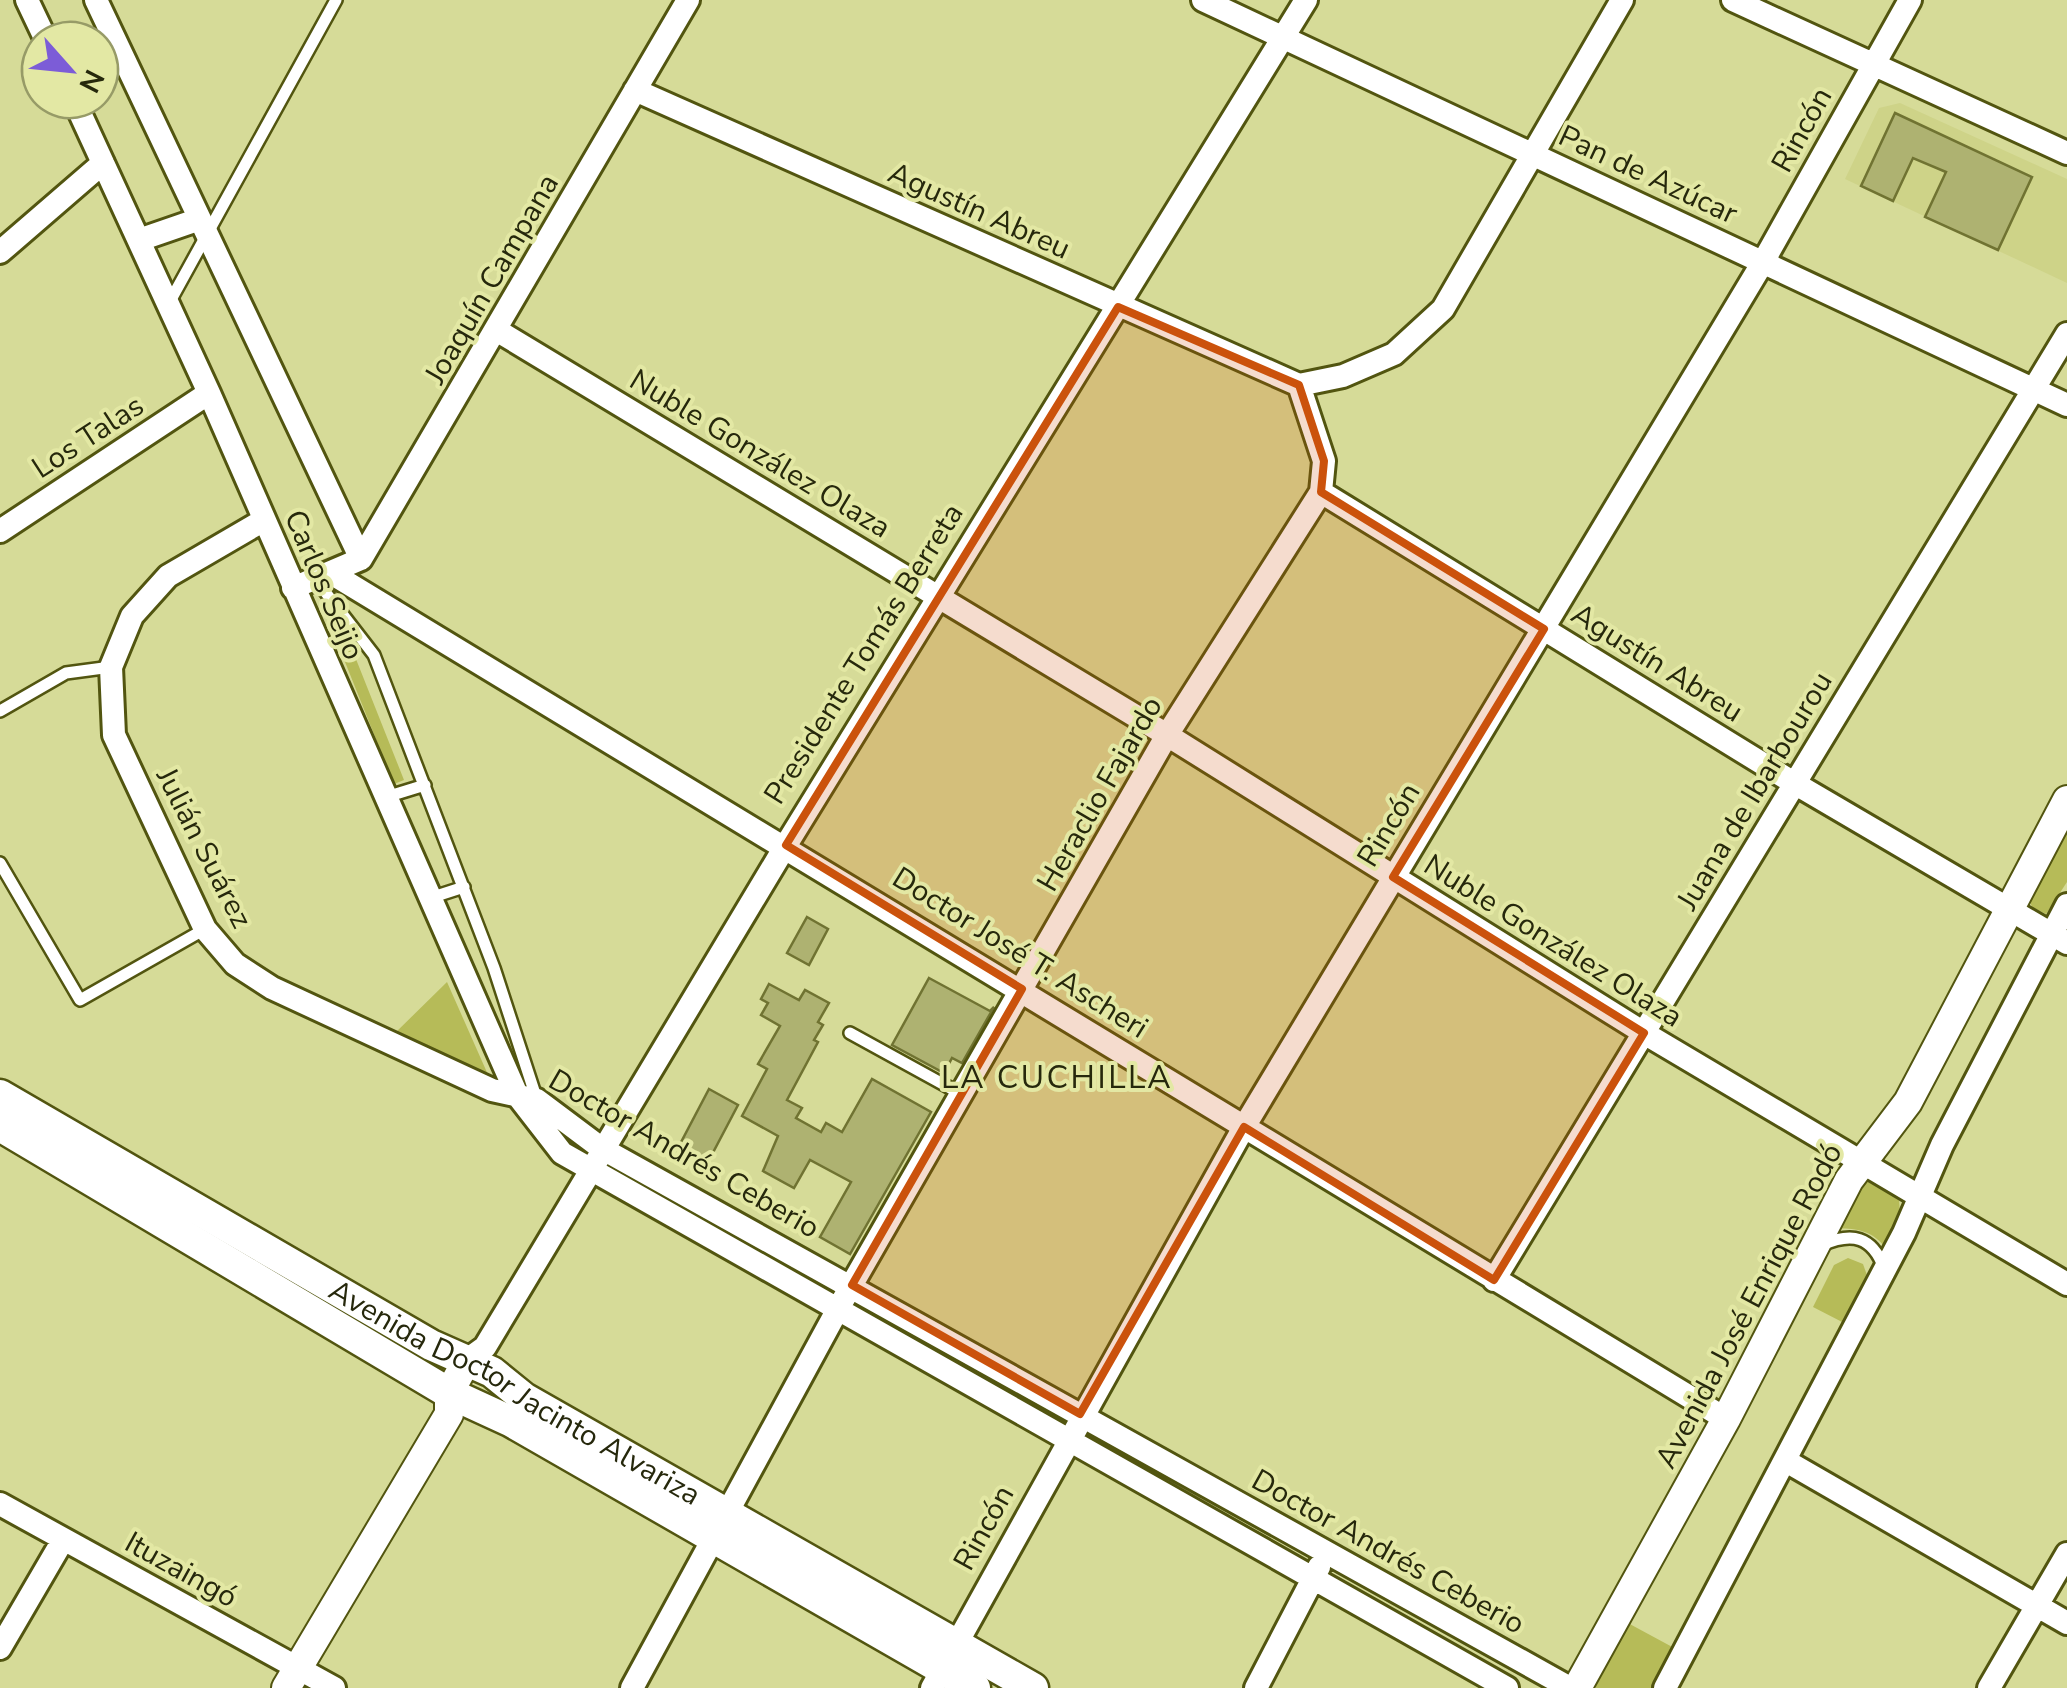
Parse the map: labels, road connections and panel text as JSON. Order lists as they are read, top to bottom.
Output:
{
  "streets": {
    "main road": ["Avenida Doctor Jacinto Alvariza"],
    "street": [
      "Rincón",
      "Pan de Azúcar",
      "Agustín Abreu",
      "Joaquín Campana",
      "Los Talas",
      "Nuble González Olaza",
      "Carlos Seijo",
      "Presidente Tomás Berreta",
      "Juana de Ibarbourou",
      "Heraclio Fajardo",
      "Julián Suárez",
      "Doctor José T. Ascheri",
      "Doctor Andrés Ceberio",
      "Avenida José Enrique Rodó",
      "Ituzaingó"
    ]
  },
  "crossings": [
    ["Rincón", "Pan de Azúcar"],
    ["Rincón", "Agustín Abreu"],
    ["Rincón", "Nuble González Olaza"],
    ["Rincón", "Doctor José T. Ascheri"],
    ["Rincón", "Doctor Andrés Ceberio"],
    ["Rincón", "Avenida Doctor Jacinto Alvariza"],
    ["Pan de Azúcar", "Presidente Tomás Berreta"],
    ["Pan de Azúcar", "Juana de Ibarbourou"],
    ["Agustín Abreu", "Joaquín Campana"],
    ["Agustín Abreu", "Presidente Tomás Berreta"],
    ["Agustín Abreu", "Juana de Ibarbourou"],
    ["Agustín Abreu", "Heraclio Fajardo"],
    ["Agustín Abreu", "Avenida José Enrique Rodó"],
    ["Joaquín Campana", "Nuble González Olaza"],
    ["Los Talas", "Carlos Seijo"],
    ["Nuble González Olaza", "Presidente Tomás Berreta"],
    ["Nuble González Olaza", "Juana de Ibarbourou"],
    ["Nuble González Olaza", "Heraclio Fajardo"],
    ["Nuble González Olaza", "Avenida José Enrique Rodó"],
    ["Carlos Seijo", "Julián Suárez"],
    ["Carlos Seijo", "Doctor Andrés Ceberio"],
    ["Presidente Tomás Berreta", "Doctor José T. Ascheri"],
    ["Presidente Tomás Berreta", "Doctor Andrés Ceberio"],
    ["Presidente Tomás Berreta", "Avenida Doctor Jacinto Alvariza"],
    ["Presidente Tomás Berreta", "Ituzaingó"],
    ["Juana de Ibarbourou", "Doctor José T. Ascheri"],
    ["Heraclio Fajardo", "Doctor José T. Ascheri"],
    ["Heraclio Fajardo", "Doctor Andrés Ceberio"],
    ["Heraclio Fajardo", "Avenida Doctor Jacinto Alvariza"],
    ["Julián Suárez", "Doctor Andrés Ceberio"],
    ["Doctor José T. Ascheri", "Avenida José Enrique Rodó"],
    ["Doctor Andrés Ceberio", "Avenida José Enrique Rodó"]
  ],
  "districts": ["LA CUCHILLA"],
  "north": "bottom right"
}
